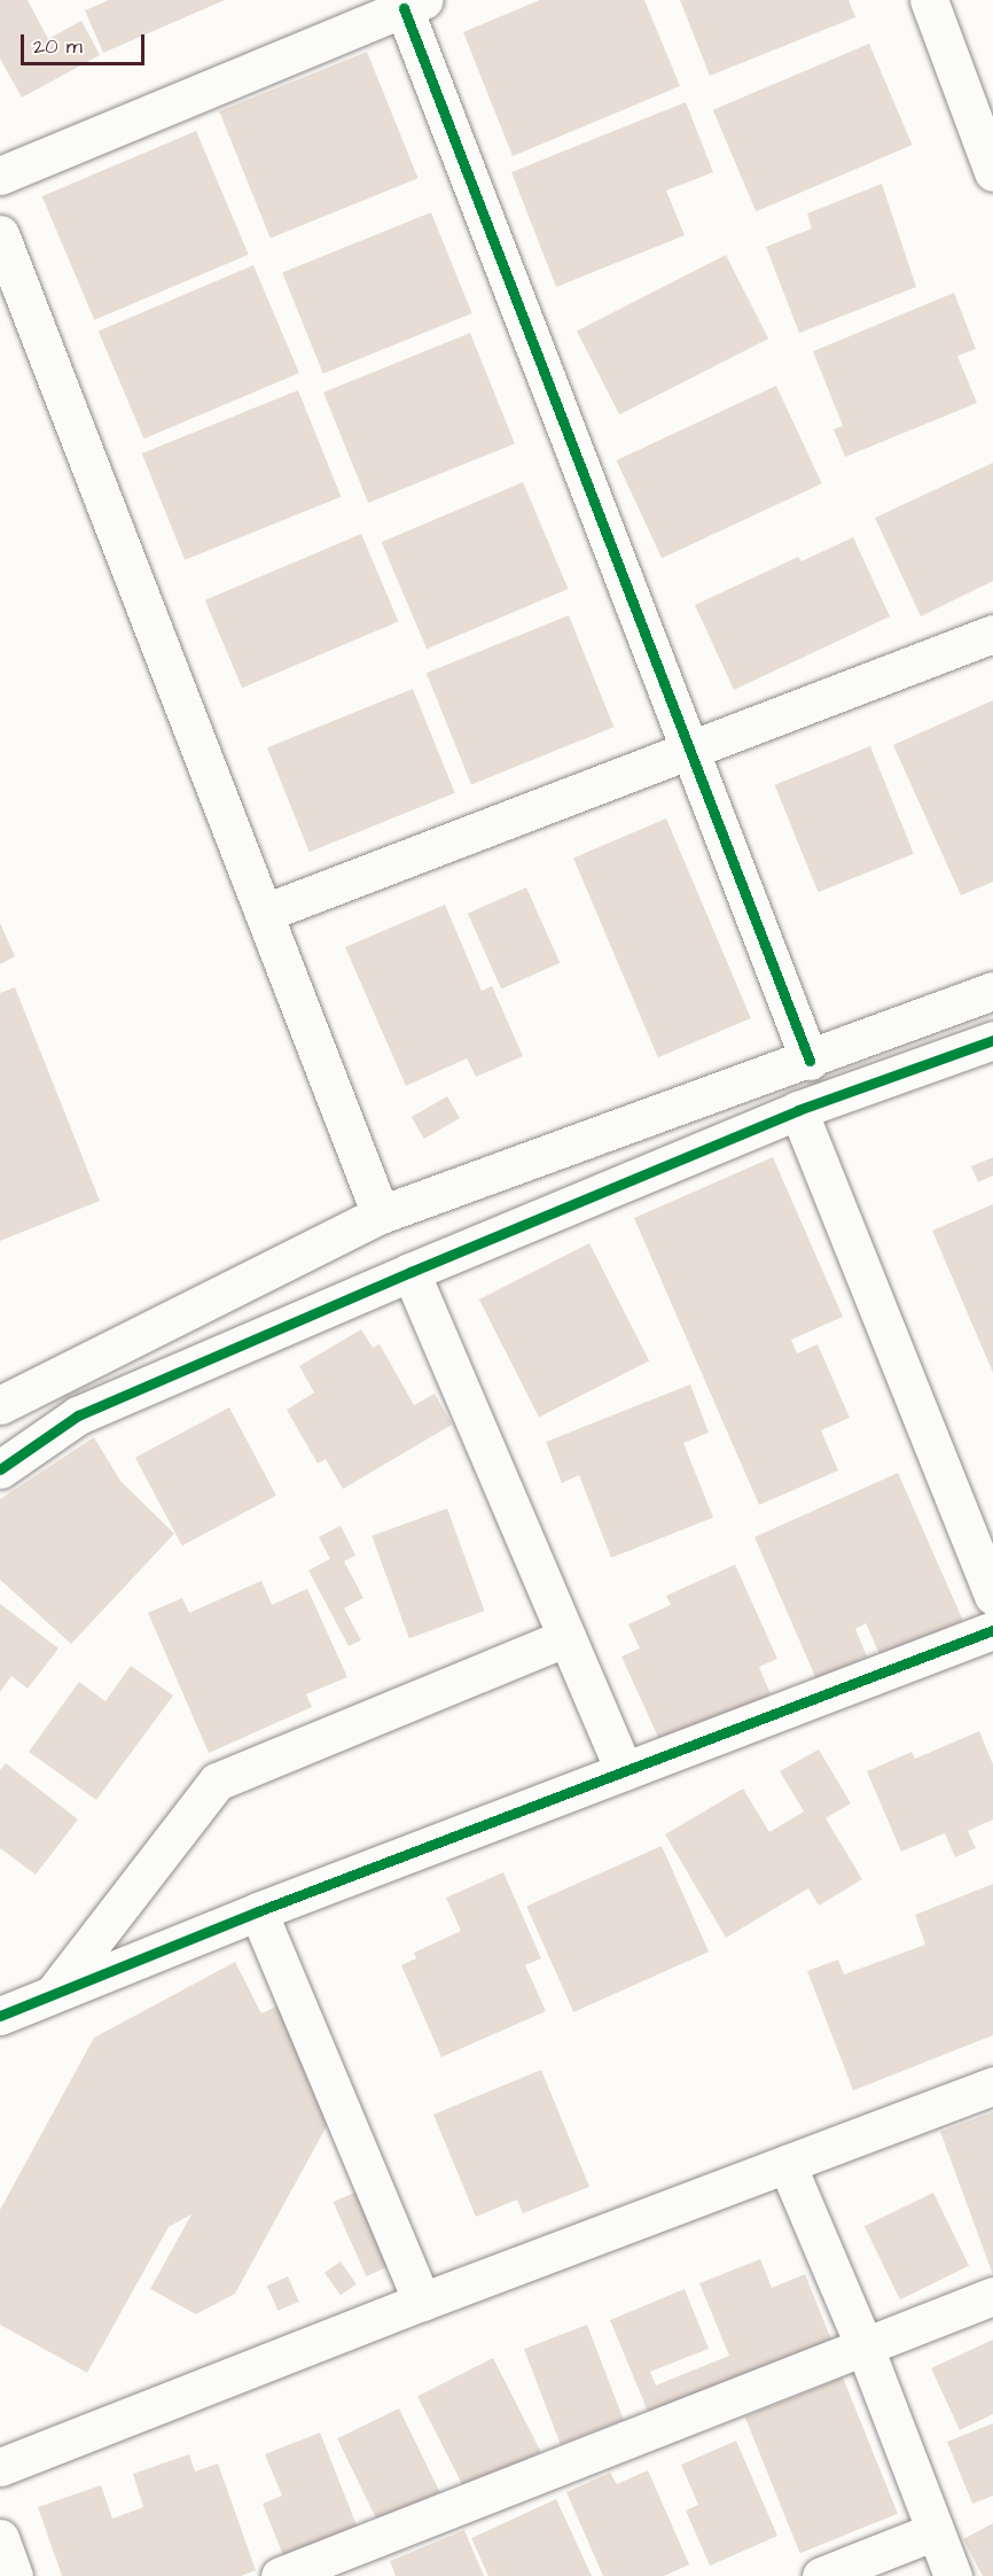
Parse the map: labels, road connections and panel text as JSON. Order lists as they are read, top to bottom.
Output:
{
  "scale_bar": "20 m"
}
